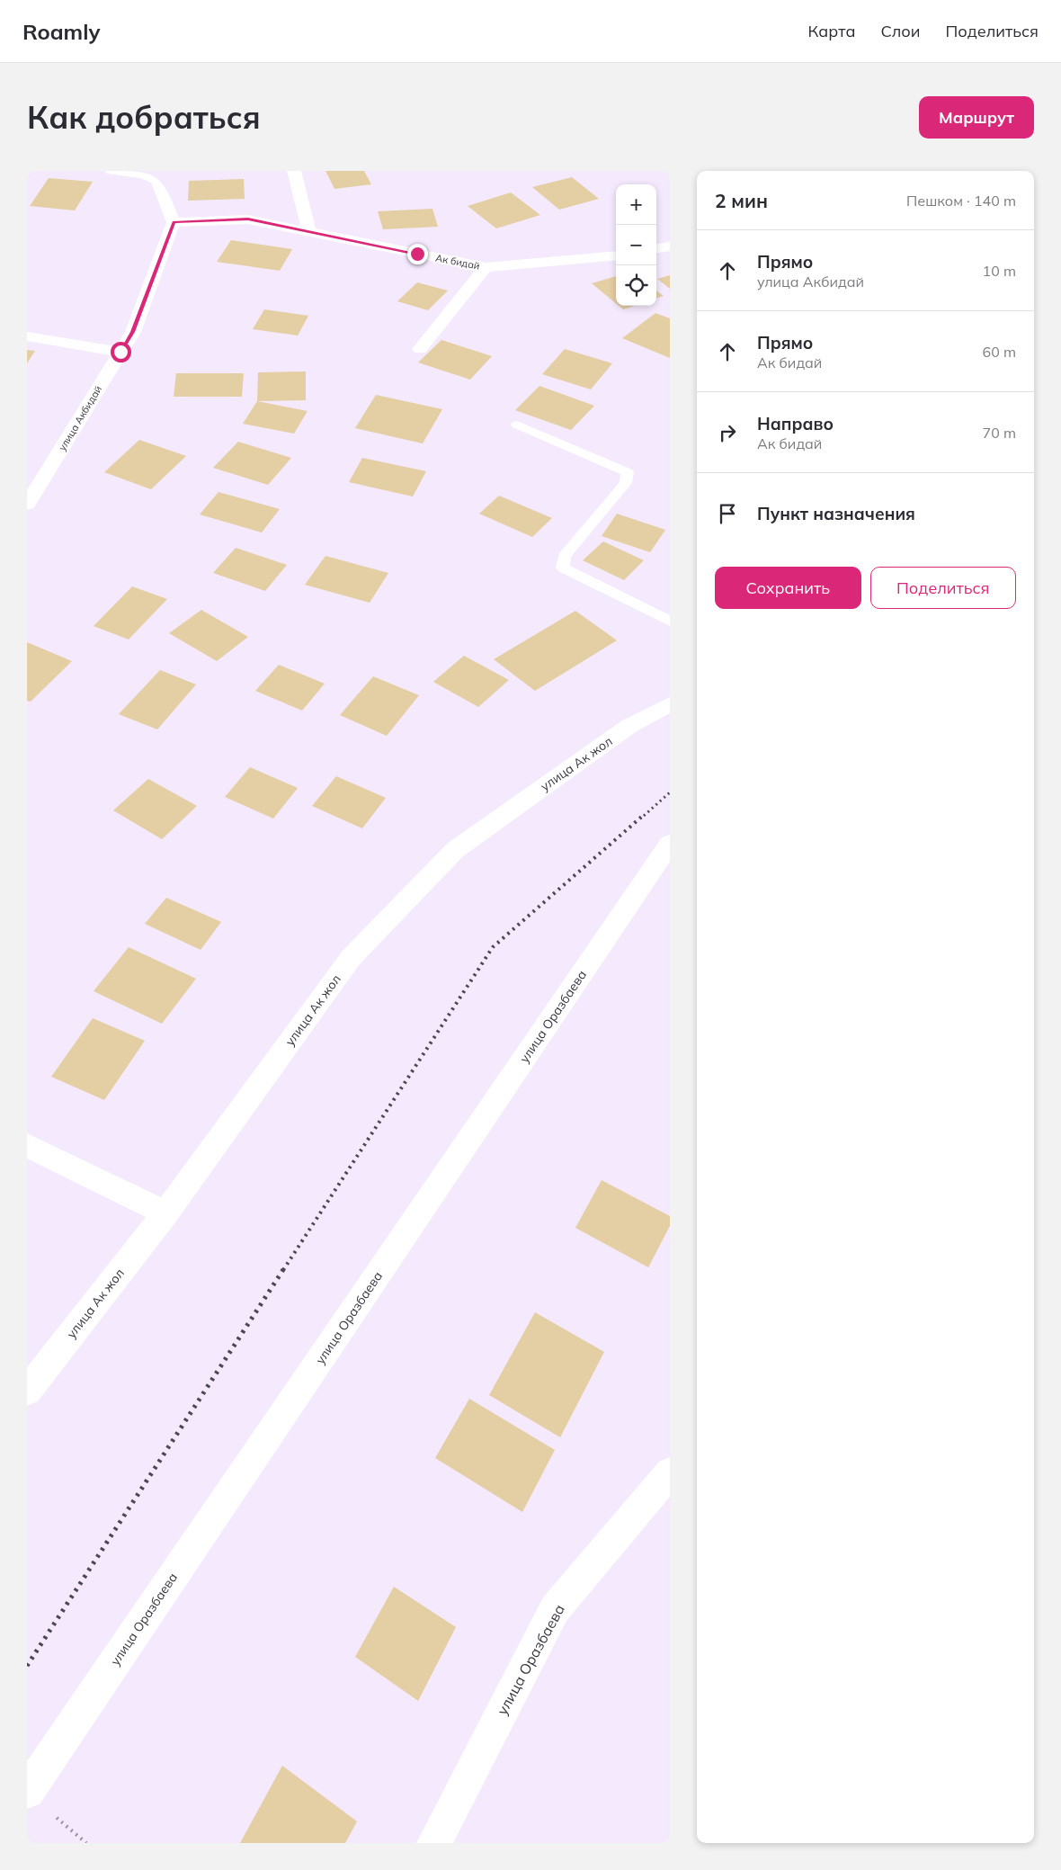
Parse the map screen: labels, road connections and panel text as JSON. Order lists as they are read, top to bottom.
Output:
{
  "streets": {
    "street": [
      "Ак бидай",
      "улица Акбидай",
      "улица Ак жол",
      "улица Оразбаева"
    ]
  },
  "crossings": [
    ["Ак бидай", "улица Акбидай"]
  ],
  "page": {
    "header": "Roamly",
    "nav": ["Карта", "Слои", "Поделиться"],
    "buttons": [
      "Маршрут",
      ["Сохранить", "Поделиться"]
    ],
    "title": "Как добраться",
    "heading": ["2 мин", "Пешком · 140 m"],
    "map_buttons": ["+", "−"],
    "list": [
      ["Прямо", "улица Акбидай", "10 m"],
      ["Прямо", "Ак бидай", "60 m"],
      ["Направо", "Ак бидай", "70 m"],
      "Пункт назначения"
    ]
  }
}
